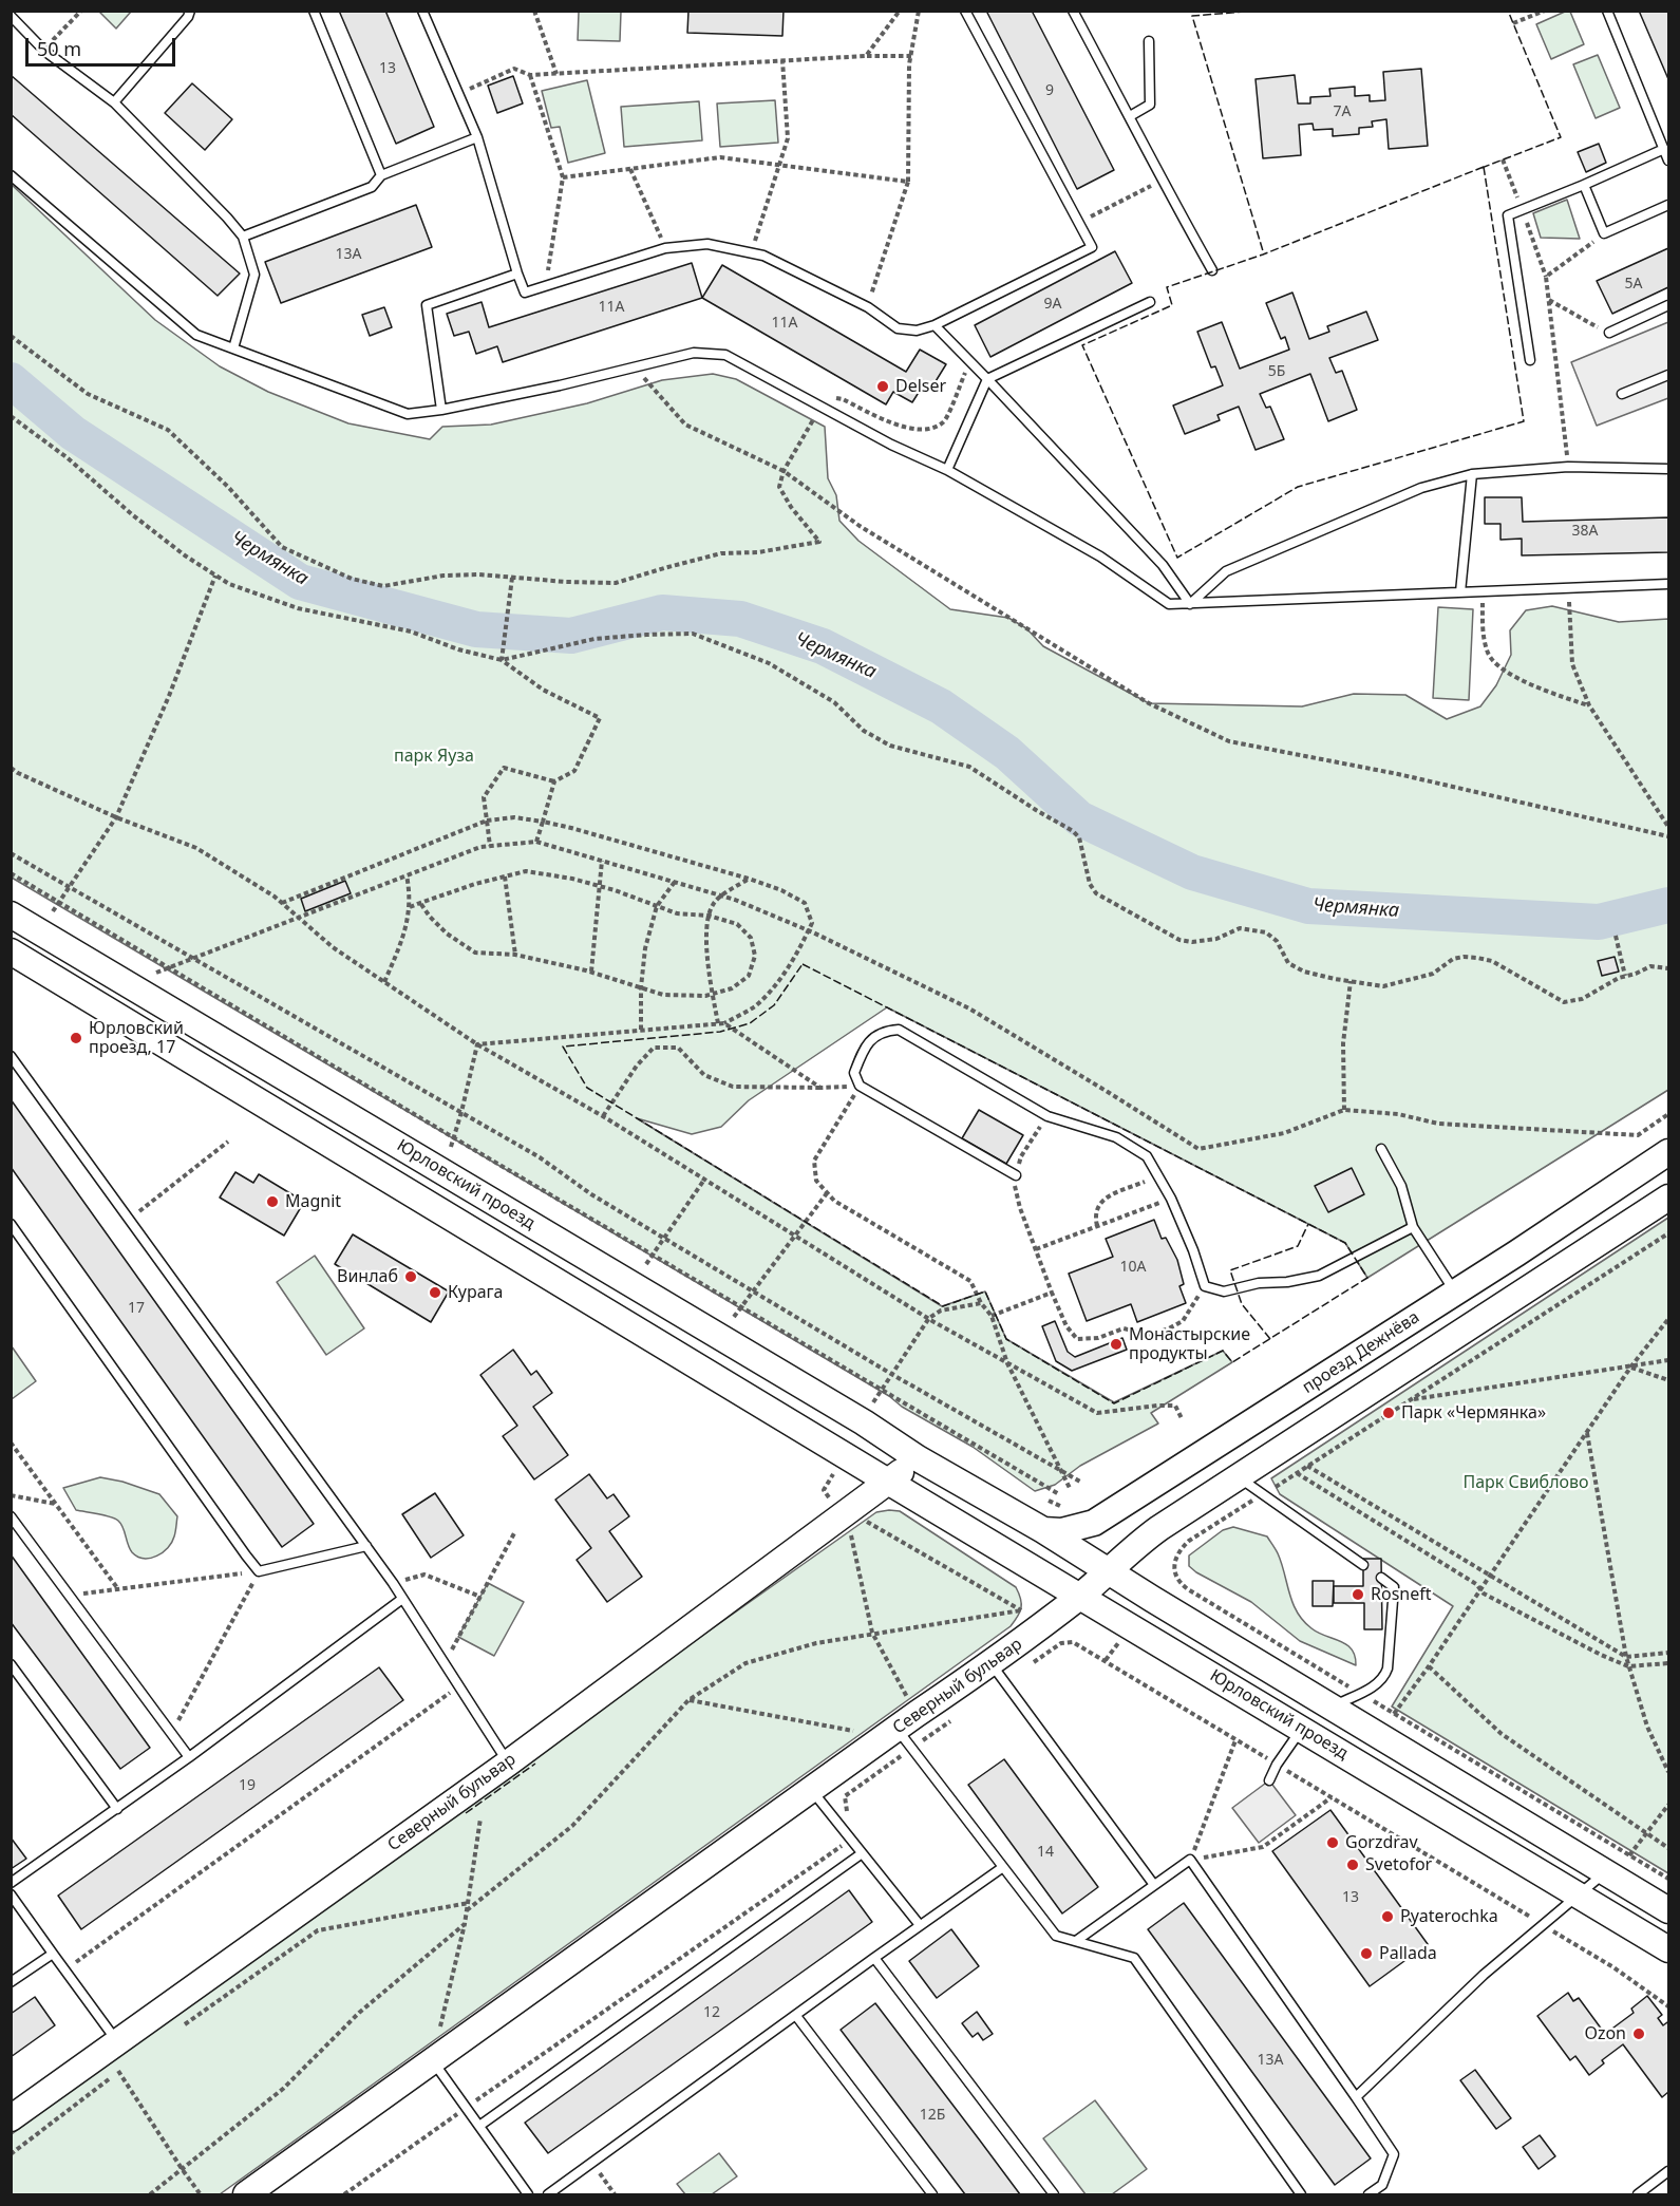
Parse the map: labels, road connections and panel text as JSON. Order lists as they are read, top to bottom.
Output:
{
  "streets": {
    "main road": ["Юрловский проезд", "проезд Дежнёва", "Северный бульвар"]
  },
  "crossings": [
    ["Юрловский проезд", "проезд Дежнёва"],
    ["Юрловский проезд", "Северный бульвар"]
  ],
  "water": ["Чермянка"],
  "parks": ["парк Яуза", "Парк Свиблово"],
  "places": [
    "Delser",
    "Юрловский проезд, 17",
    "Magnit",
    "Винлаб",
    "Курага",
    "Монастырские продукты",
    "Парк «Чермянка»",
    "Rosneft",
    "Gorzdrav",
    "Svetofor",
    "Pyaterochka",
    "Pallada",
    "Ozon"
  ],
  "house_numbers": [
    "13",
    "9",
    "7А",
    "13А",
    "5А",
    "9А",
    "11А",
    "11А",
    "5Б",
    "38А",
    "10А",
    "17",
    "19",
    "14",
    "13",
    "12",
    "13А",
    "12Б"
  ],
  "scale_bar": "50 m"
}
